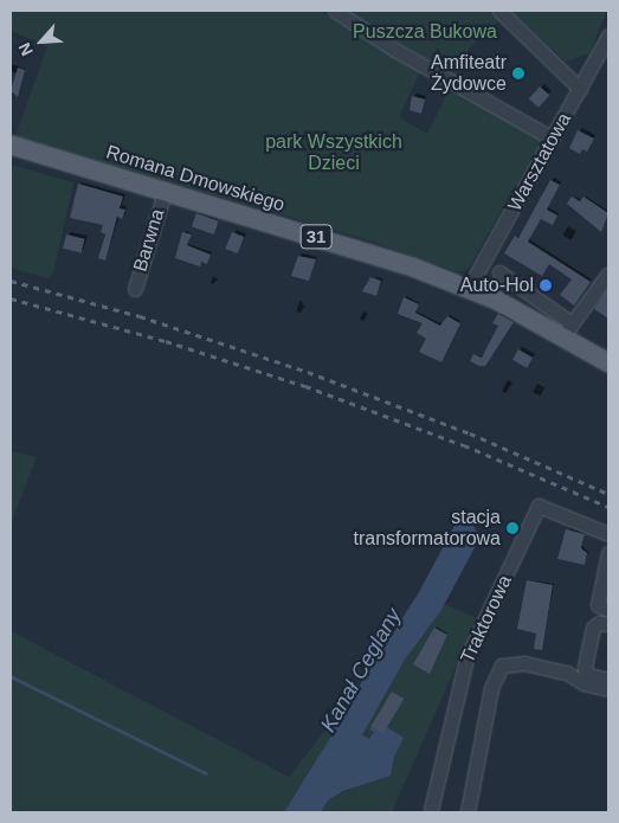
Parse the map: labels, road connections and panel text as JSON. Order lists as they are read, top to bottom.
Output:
{
  "streets": {
    "main road": ["Romana Dmowskiego", "31"],
    "street": ["Warsztatowa", "Barwna", "Traktorowa"]
  },
  "crossings": [
    ["Warsztatowa", "Romana Dmowskiego"],
    ["Romana Dmowskiego", "Barwna"]
  ],
  "water": ["Kanał Ceglany"],
  "parks": ["Puszcza Bukowa", "park Wszystkich Dzieci"],
  "places": ["Amfiteatr Żydowce", "Auto-Hol", "stacja transformatorowa"],
  "north": "bottom left"
}
